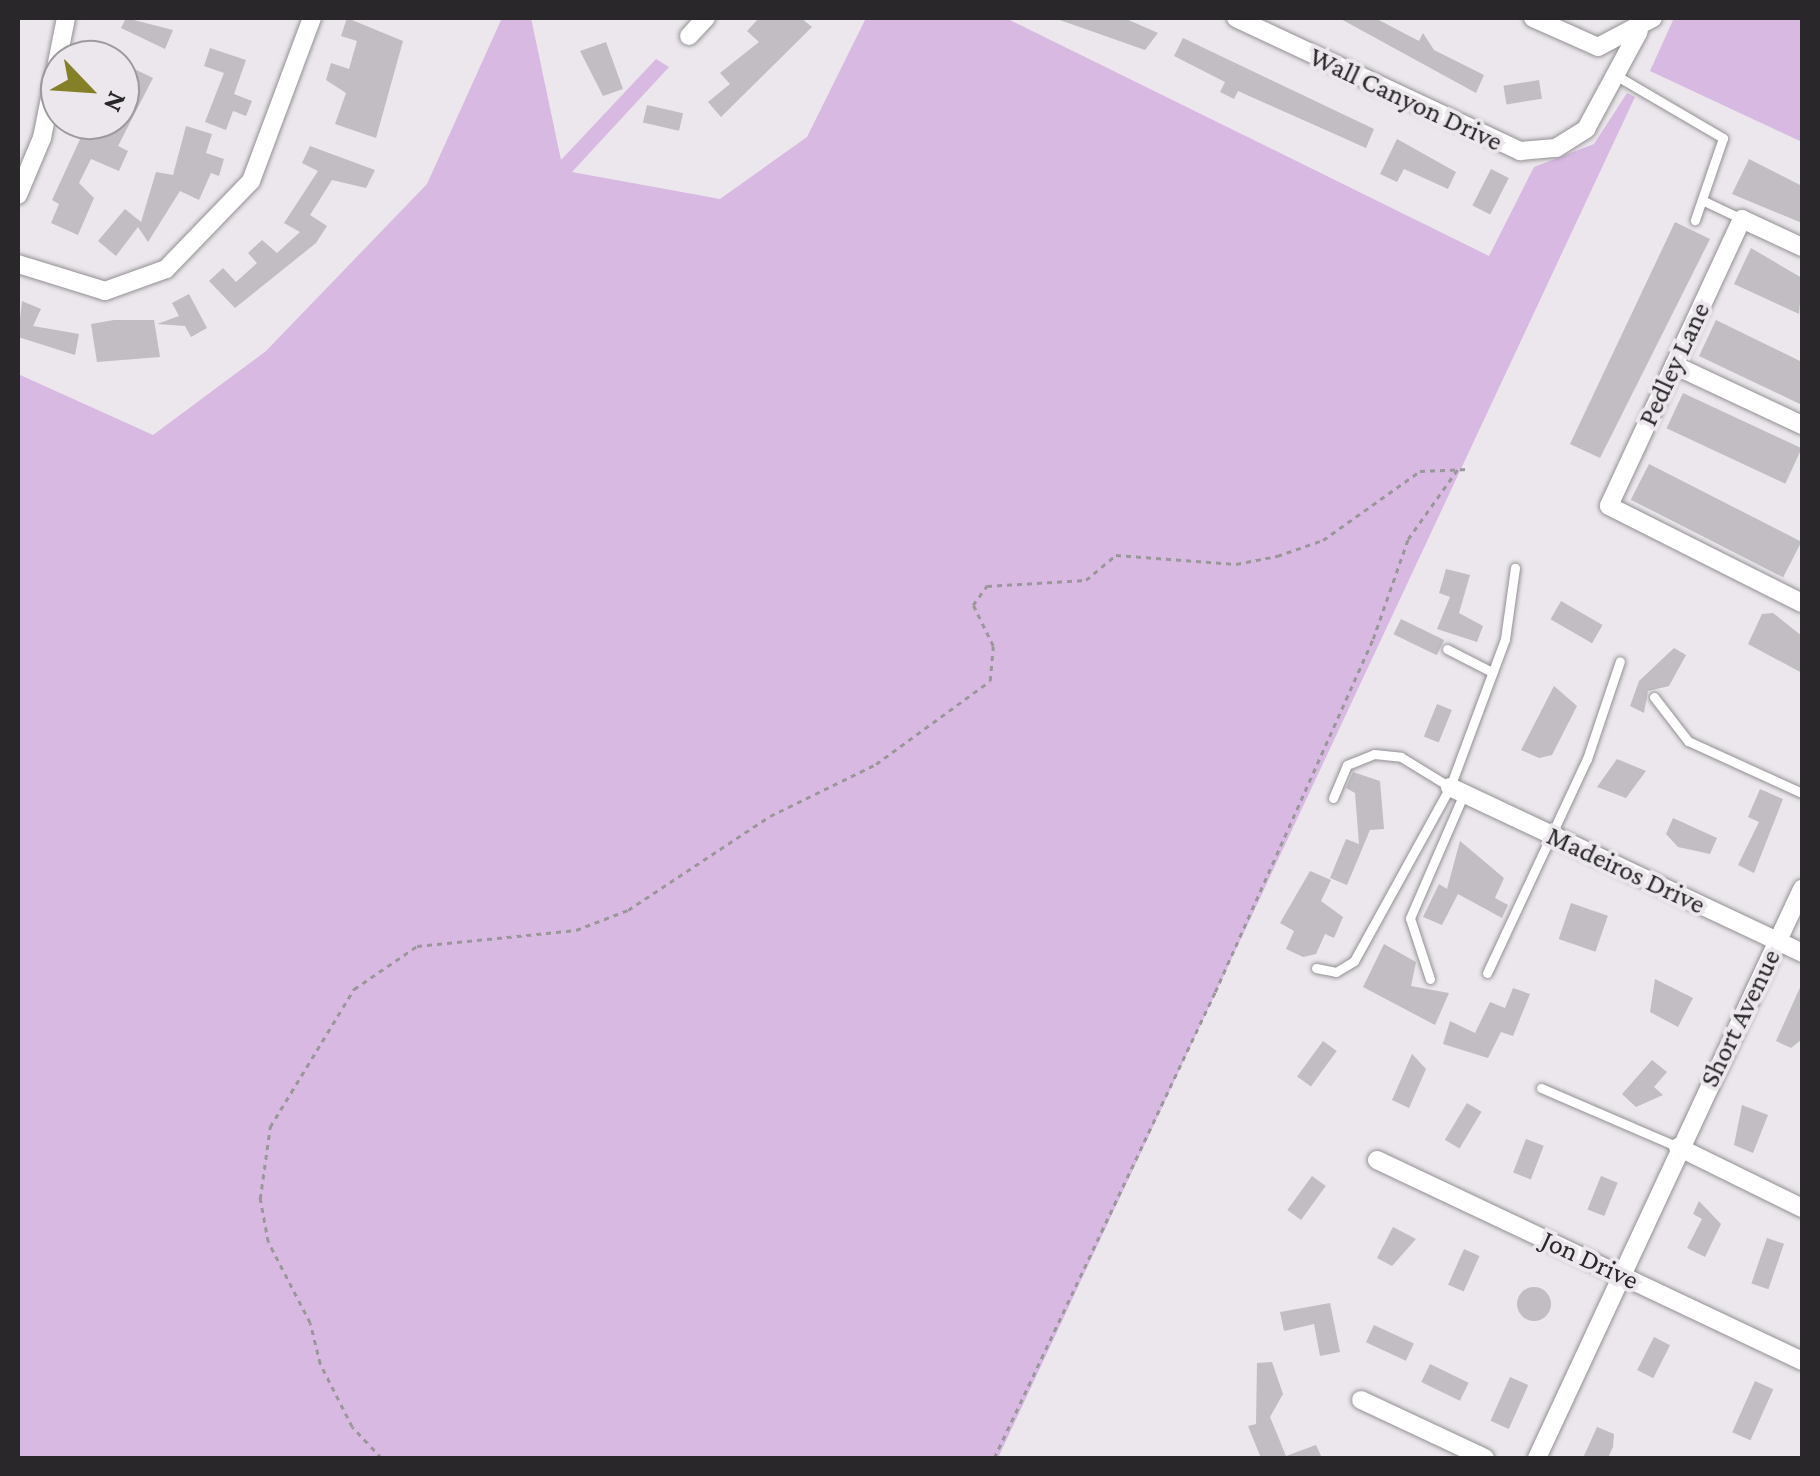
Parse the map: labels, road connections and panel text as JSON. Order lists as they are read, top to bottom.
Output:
{
  "streets": {
    "street": [
      "Wall Canyon Drive",
      "Pedley Lane",
      "Madeiros Drive",
      "Short Avenue",
      "Jon Drive"
    ]
  },
  "crossings": [
    ["Madeiros Drive", "Short Avenue"],
    ["Short Avenue", "Jon Drive"]
  ],
  "north": "bottom right"
}
